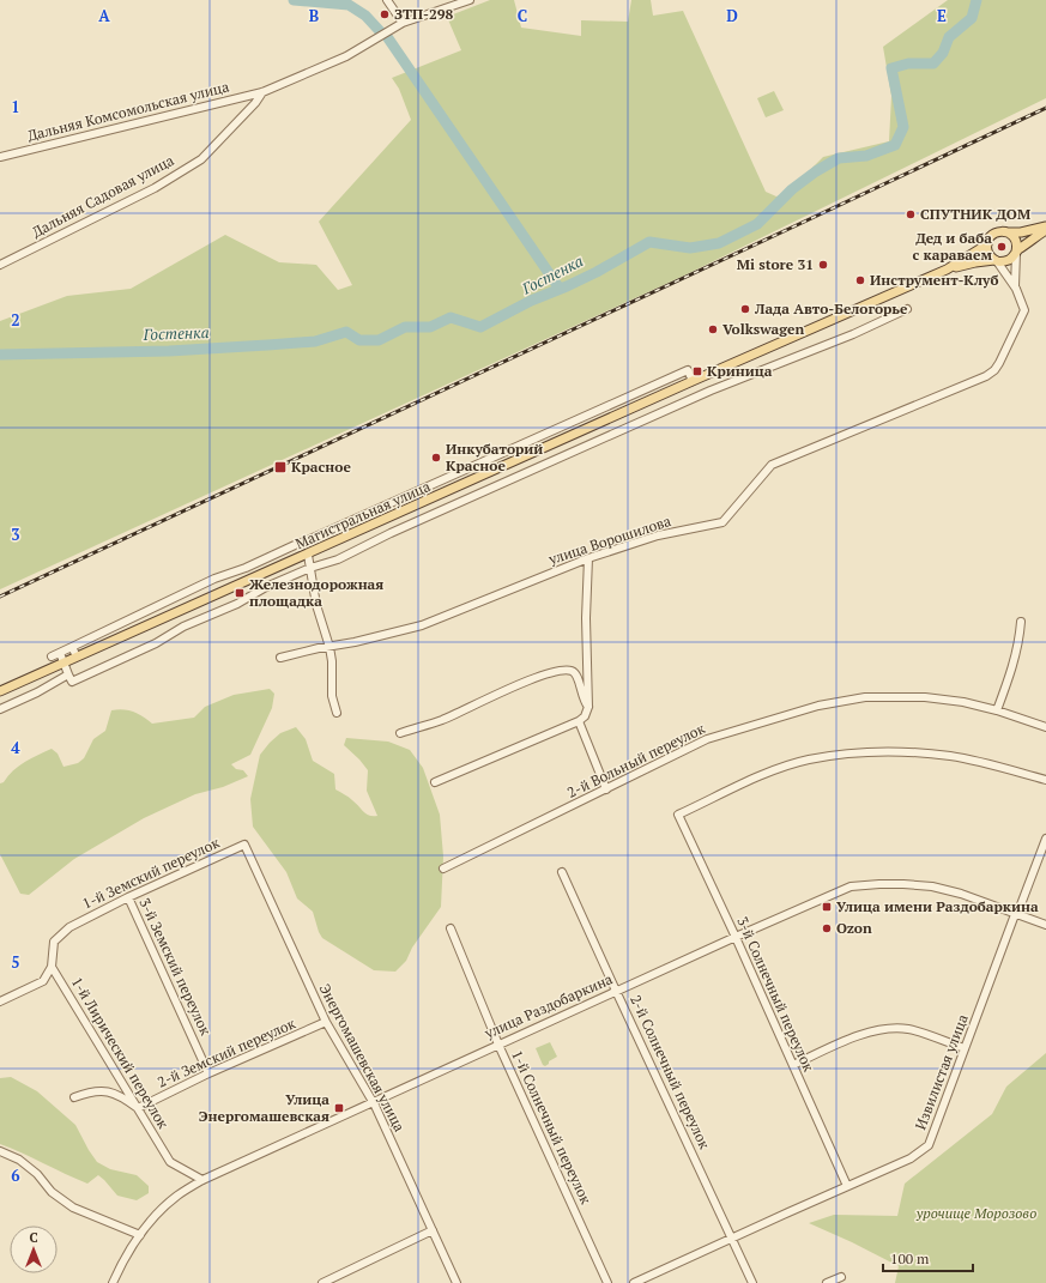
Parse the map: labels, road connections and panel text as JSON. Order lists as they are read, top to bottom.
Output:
{
  "streets": {
    "main road": ["Магистральная улица"],
    "street": [
      "Дальняя Комсомольская улица",
      "Дальняя Садовая улица",
      "улица Ворошилова",
      "2-й Вольный переулок",
      "1-й Земский переулок",
      "3-й Земский переулок",
      "3-й Солнечный переулок",
      "улица Раздобаркина",
      "1-й Лирический переулок",
      "2-й Земский переулок",
      "Энергомашевская улица",
      "2-й Солнечный переулок",
      "Извилистая улица",
      "1-й Солнечный переулок"
    ]
  },
  "crossings": [
    ["Дальняя Комсомольская улица", "Дальняя Садовая улица"],
    ["1-й Земский переулок", "3-й Земский переулок"],
    ["1-й Земский переулок", "1-й Лирический переулок"],
    ["1-й Земский переулок", "Энергомашевская улица"],
    ["3-й Земский переулок", "2-й Земский переулок"],
    ["3-й Солнечный переулок", "улица Раздобаркина"],
    ["3-й Солнечный переулок", "Извилистая улица"],
    ["улица Раздобаркина", "1-й Лирический переулок"],
    ["улица Раздобаркина", "Энергомашевская улица"],
    ["улица Раздобаркина", "2-й Солнечный переулок"],
    ["улица Раздобаркина", "Извилистая улица"],
    ["улица Раздобаркина", "1-й Солнечный переулок"],
    ["1-й Лирический переулок", "2-й Земский переулок"],
    ["2-й Земский переулок", "Энергомашевская улица"],
    ["2-й Солнечный переулок", "Извилистая улица"]
  ],
  "water": ["Гостенка"],
  "parks": ["урочище Морозово"],
  "places": {
    "other": [
      "ЗТП-298",
      "СПУТНИК ДОМ",
      "Дед и баба с караваем",
      "Mi store 31",
      "Инструмент-Клуб",
      "Лада Авто-Белогорье",
      "Volkswagen",
      "Инкубаторий Красное",
      "Ozon"
    ],
    "transit": [
      "Криница",
      "Красное",
      "Железнодорожная площадка",
      "Улица имени Раздобаркина",
      "Улица Энергомашевская"
    ]
  },
  "scale_bar": "100 m",
  "north": "top",
  "grid": {
    "columns": [
      "A",
      "B",
      "C",
      "D",
      "E"
    ],
    "rows": [
      "1",
      "2",
      "3",
      "4",
      "5",
      "6"
    ]
  }
}
